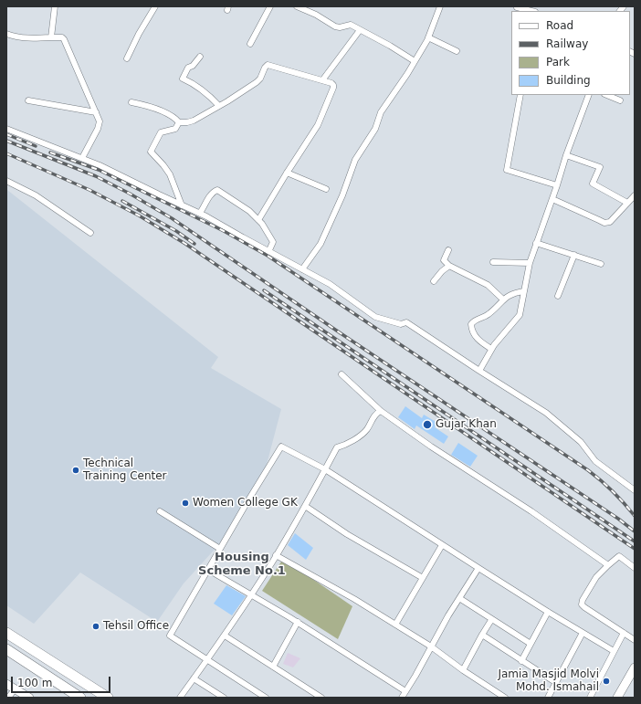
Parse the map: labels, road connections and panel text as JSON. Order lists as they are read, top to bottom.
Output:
{
  "districts": ["Housing Scheme No.1"],
  "places": [
    "Gujar Khan",
    "Technical Training Center",
    "Women College GK",
    "Tehsil Office",
    "Jamia Masjid Molvi Mohd. Ismahail"
  ],
  "legend": [
    "Road",
    "Railway",
    "Park",
    "Building"
  ],
  "scale_bar": "100 m"
}
